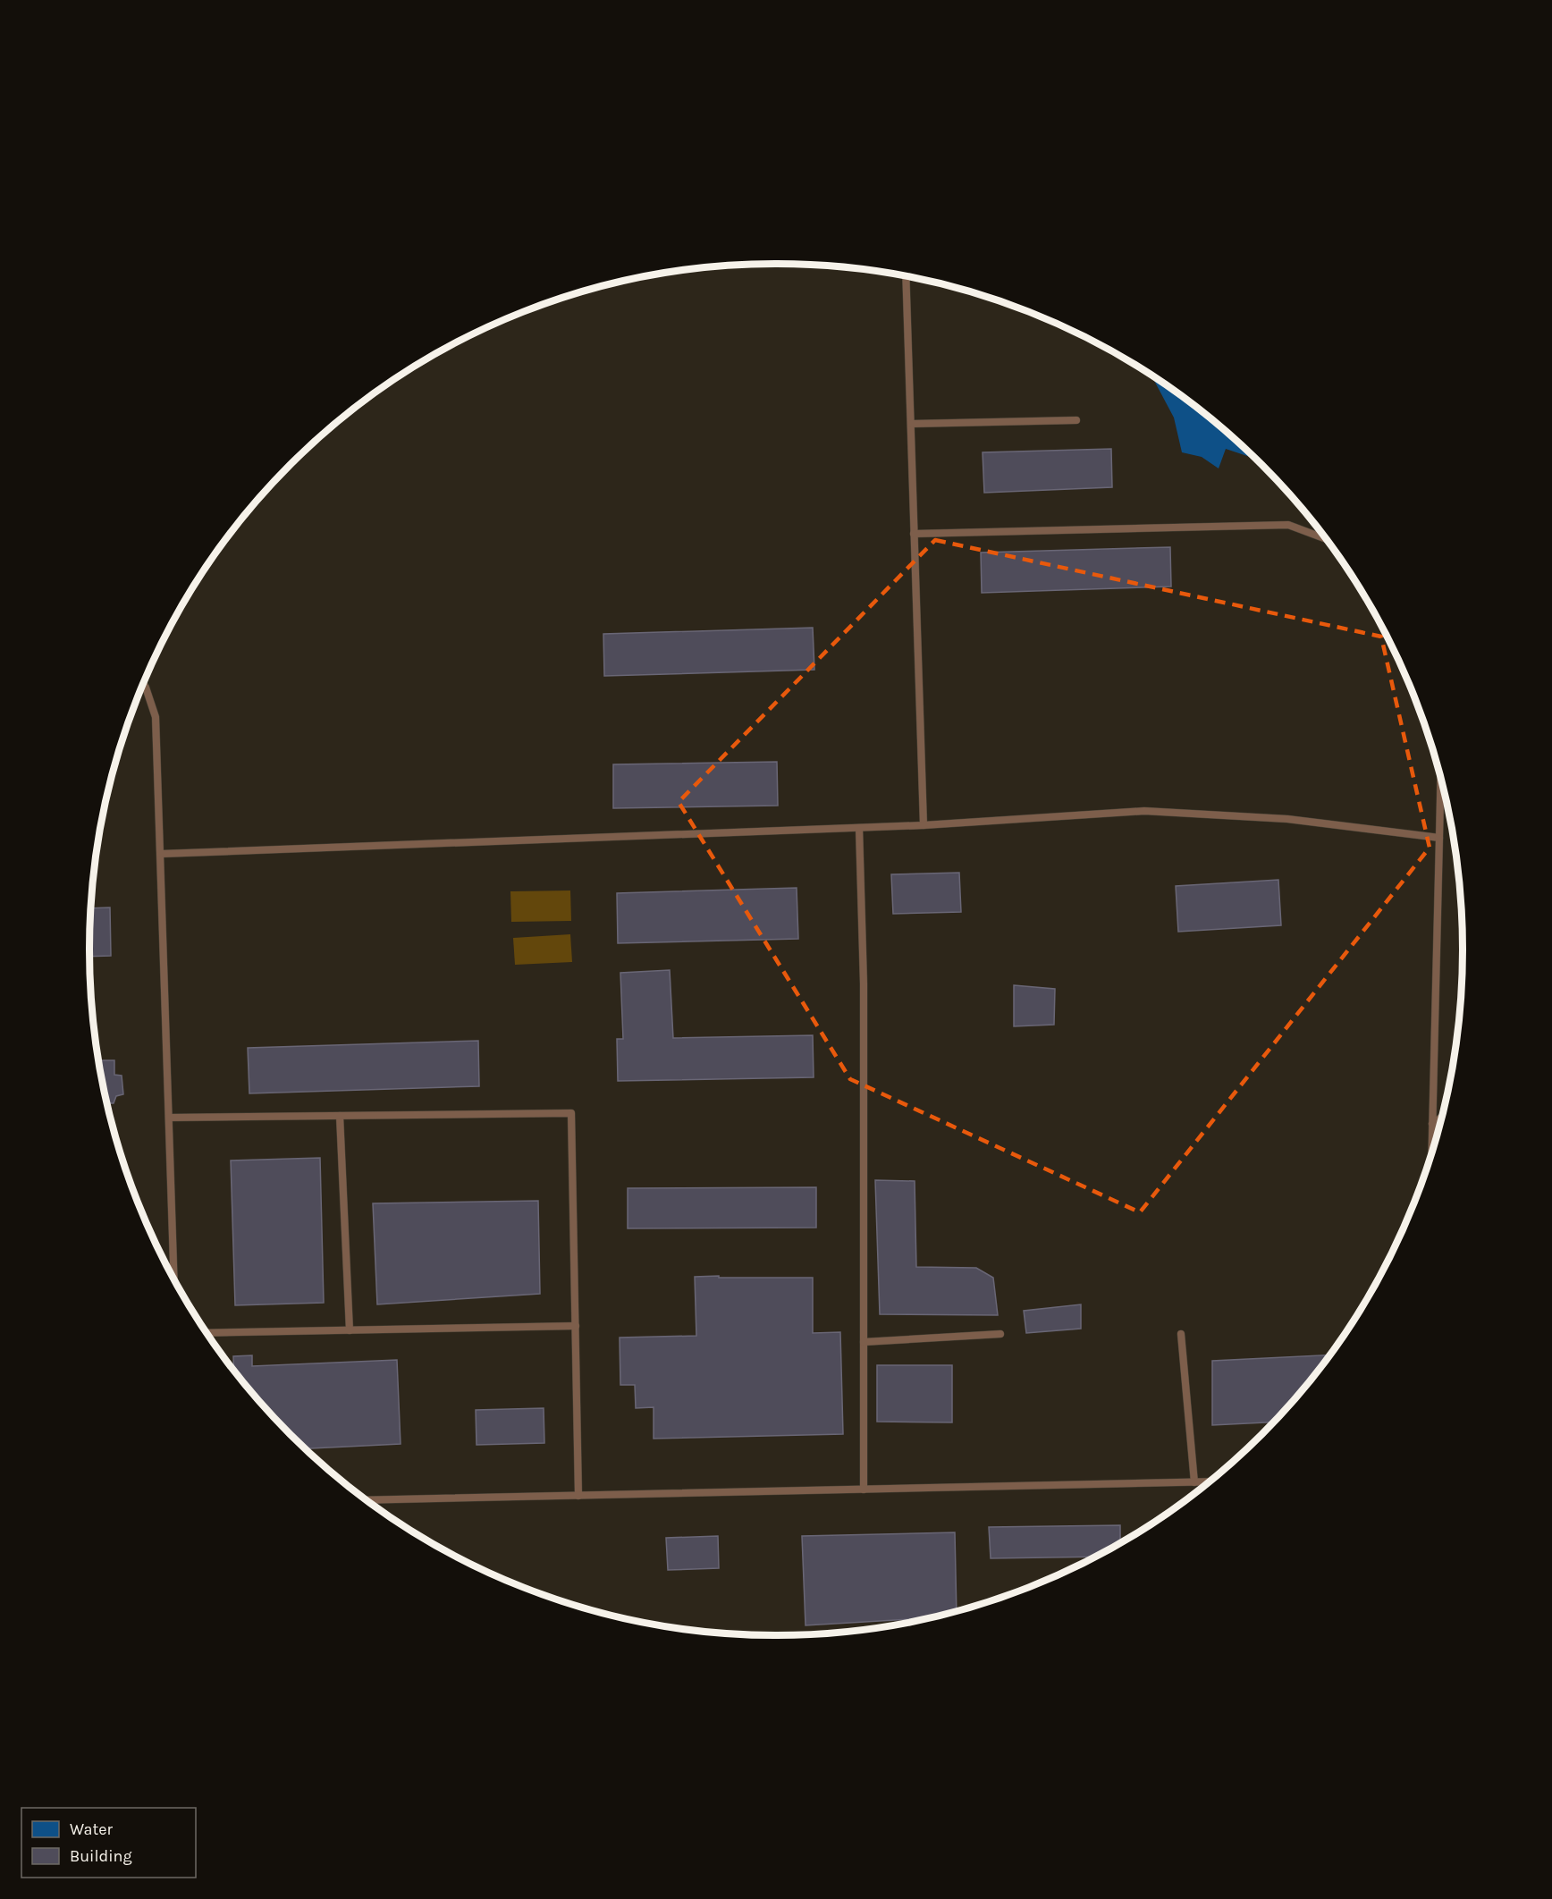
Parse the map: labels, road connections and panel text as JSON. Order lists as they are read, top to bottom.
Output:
{
  "legend": ["Water", "Building"]
}
